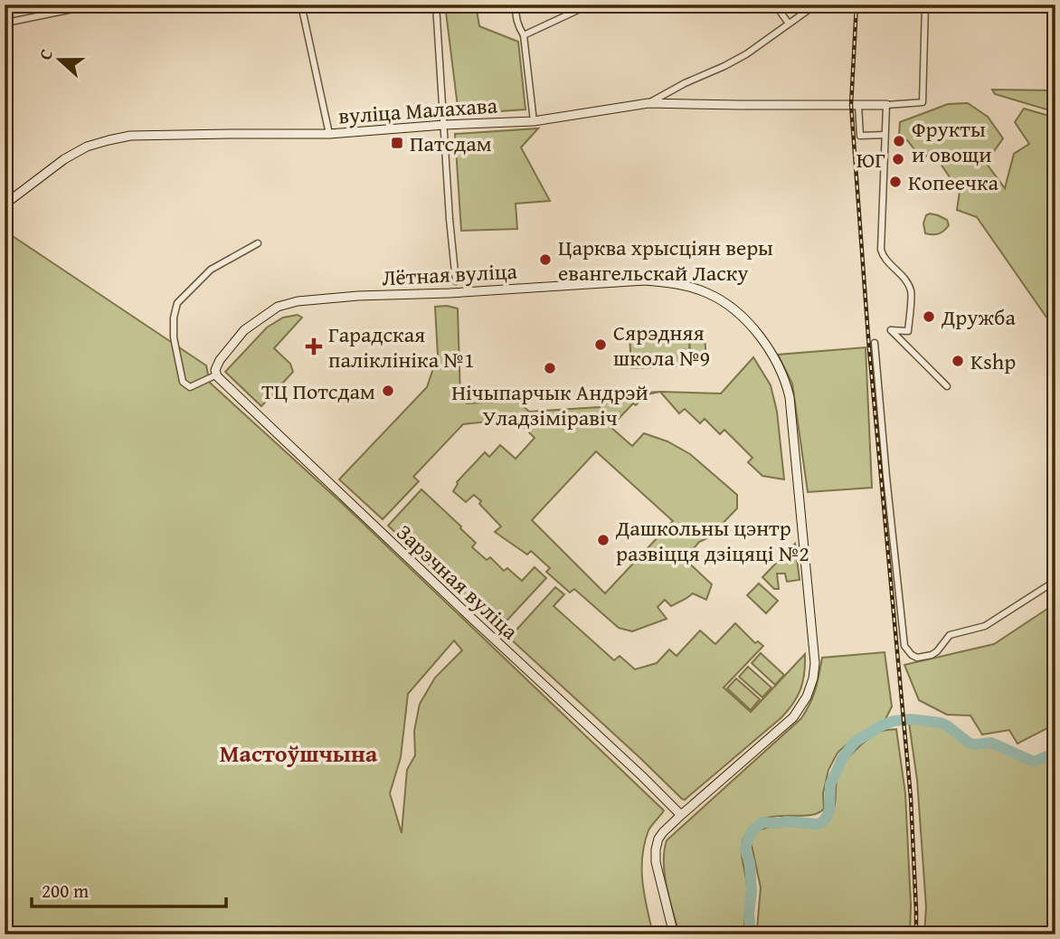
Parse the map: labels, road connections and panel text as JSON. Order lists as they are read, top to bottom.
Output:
{
  "streets": {
    "street": ["вуліца Малахава", "Лётная вуліца", "Зарэчная вуліца"]
  },
  "crossings": [
    ["Лётная вуліца", "Зарэчная вуліца"]
  ],
  "districts": ["Мастоўшчына"],
  "places": {
    "other": [
      "Фрукты и овощи",
      "ЮГ",
      "Копеечка",
      "Царква хрысціян веры евангельскай Ласку",
      "Дружба",
      "Сярэдняя школа №9",
      "Kshp",
      "Нічыпарчык Андрэй Уладзіміравіч",
      "ТЦ Потсдам",
      "Дашкольны цэнтр развіцця дзіцяці №2"
    ],
    "transit": ["Патсдам"],
    "health": ["Гарадская паліклініка №1"]
  },
  "scale_bar": "200 m",
  "north": "left"
}
